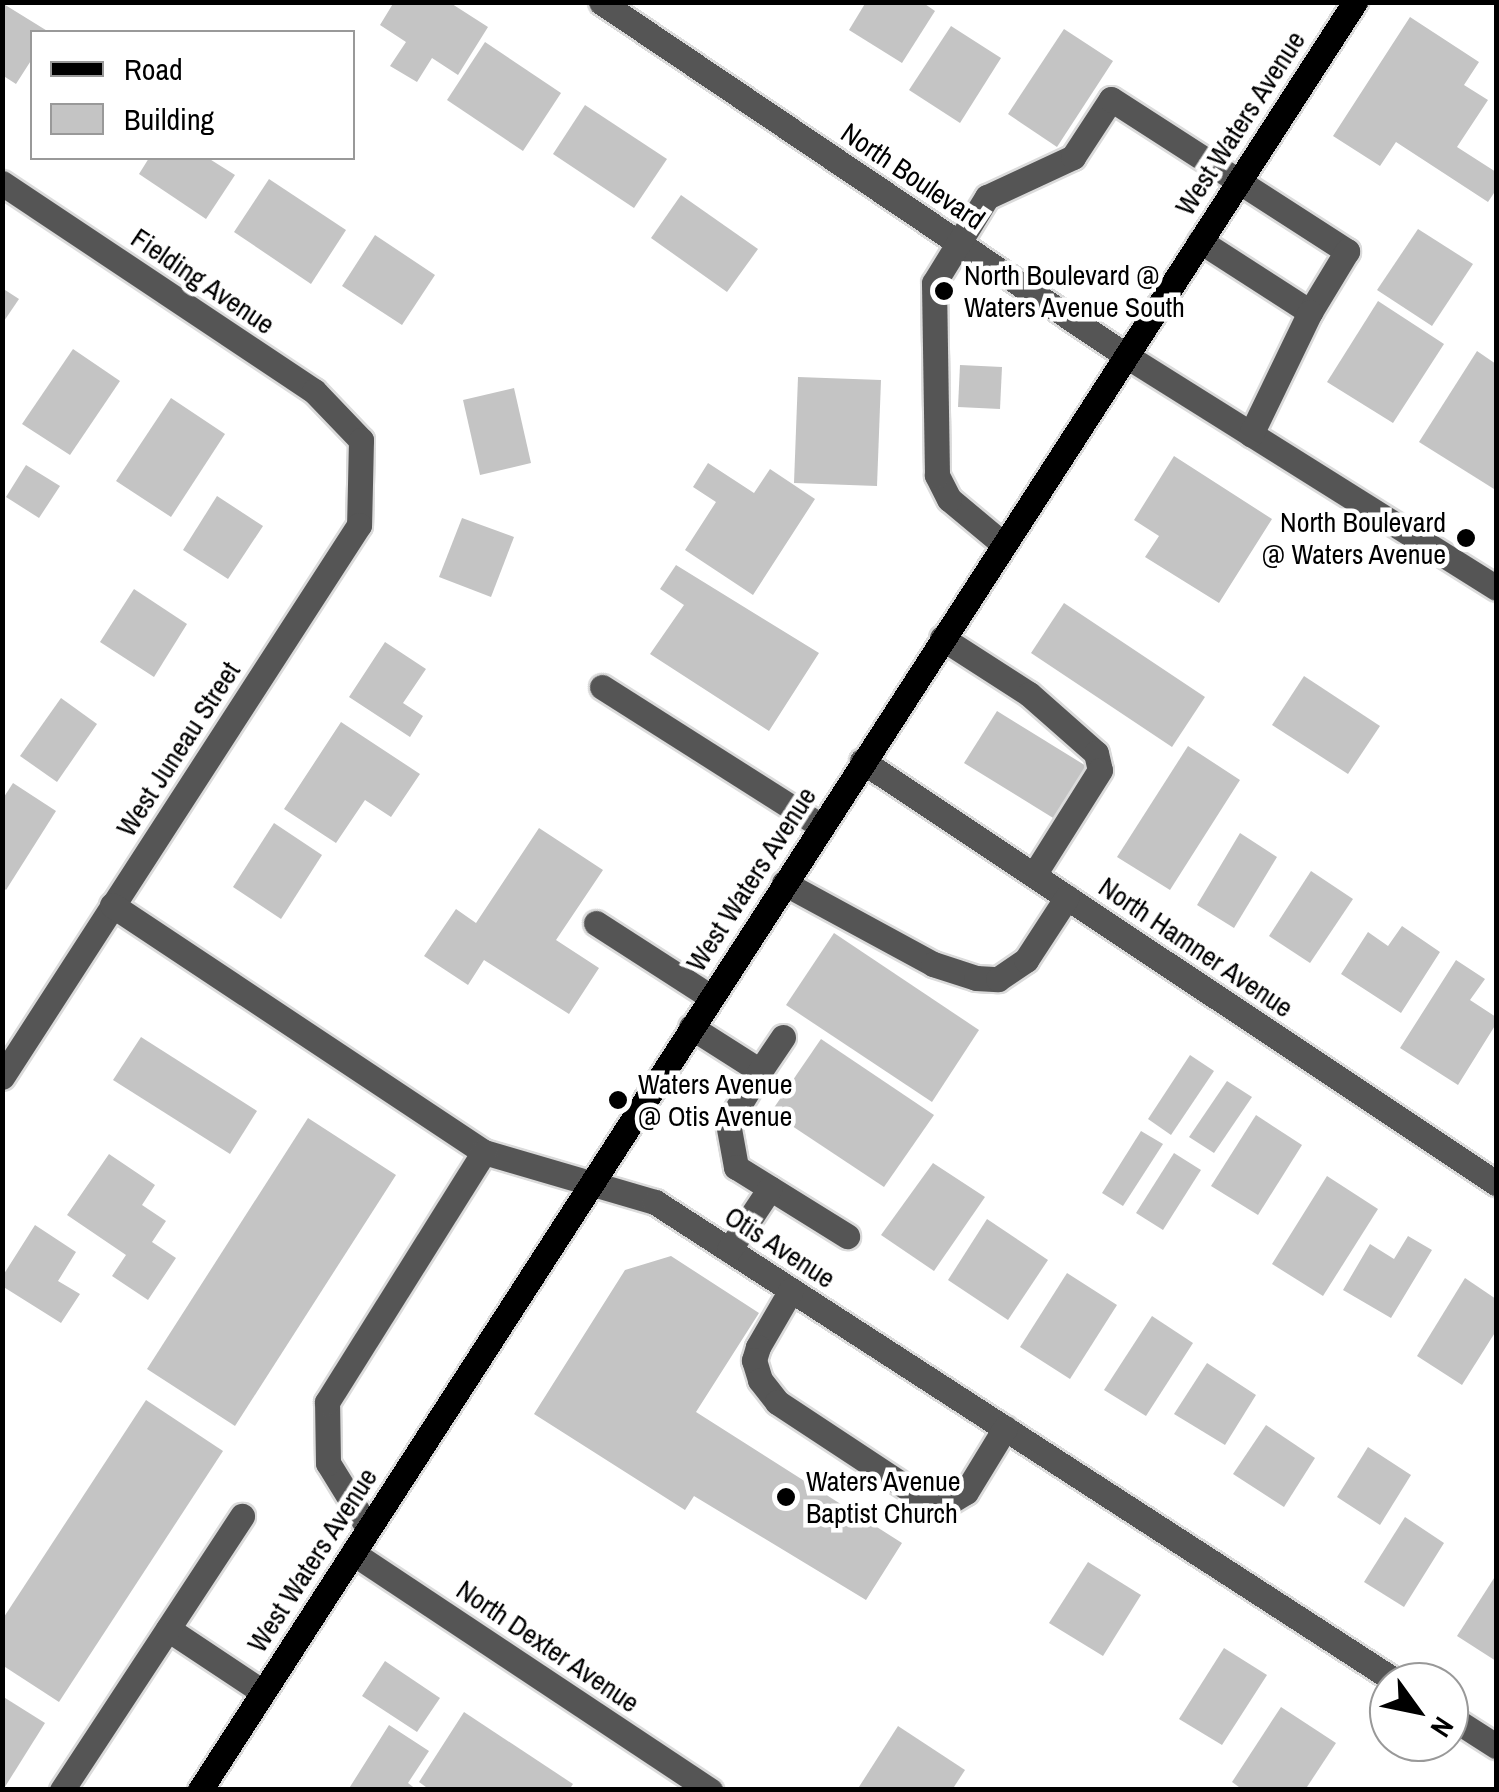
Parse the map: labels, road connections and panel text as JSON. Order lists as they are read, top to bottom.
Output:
{
  "streets": {
    "main road": ["West Waters Avenue"],
    "street": [
      "North Boulevard",
      "Fielding Avenue",
      "West Juneau Street",
      "North Hamner Avenue",
      "Otis Avenue",
      "North Dexter Avenue"
    ]
  },
  "crossings": [
    ["West Waters Avenue", "North Boulevard"],
    ["West Waters Avenue", "North Hamner Avenue"],
    ["West Waters Avenue", "Otis Avenue"],
    ["West Waters Avenue", "North Dexter Avenue"],
    ["Fielding Avenue", "West Juneau Street"],
    ["West Juneau Street", "Otis Avenue"]
  ],
  "places": [
    "North Boulevard @ Waters Avenue South",
    "North Boulevard @ Waters Avenue",
    "Waters Avenue @ Otis Avenue",
    "Waters Avenue Baptist Church"
  ],
  "legend": ["Road", "Building"],
  "north": "bottom right"
}
